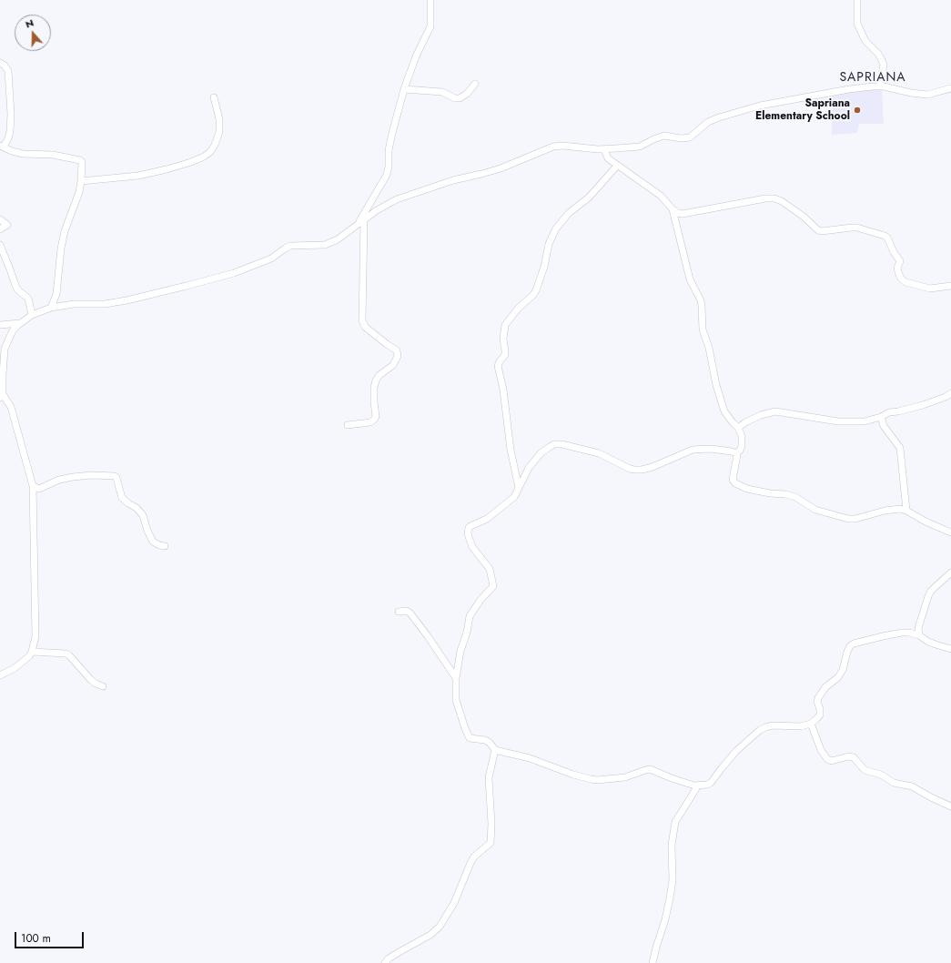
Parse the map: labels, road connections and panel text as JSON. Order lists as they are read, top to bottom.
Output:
{
  "districts": ["SAPRIANA"],
  "places": ["Sapriana Elementary School"],
  "scale_bar": "100 m",
  "north": "top"
}
